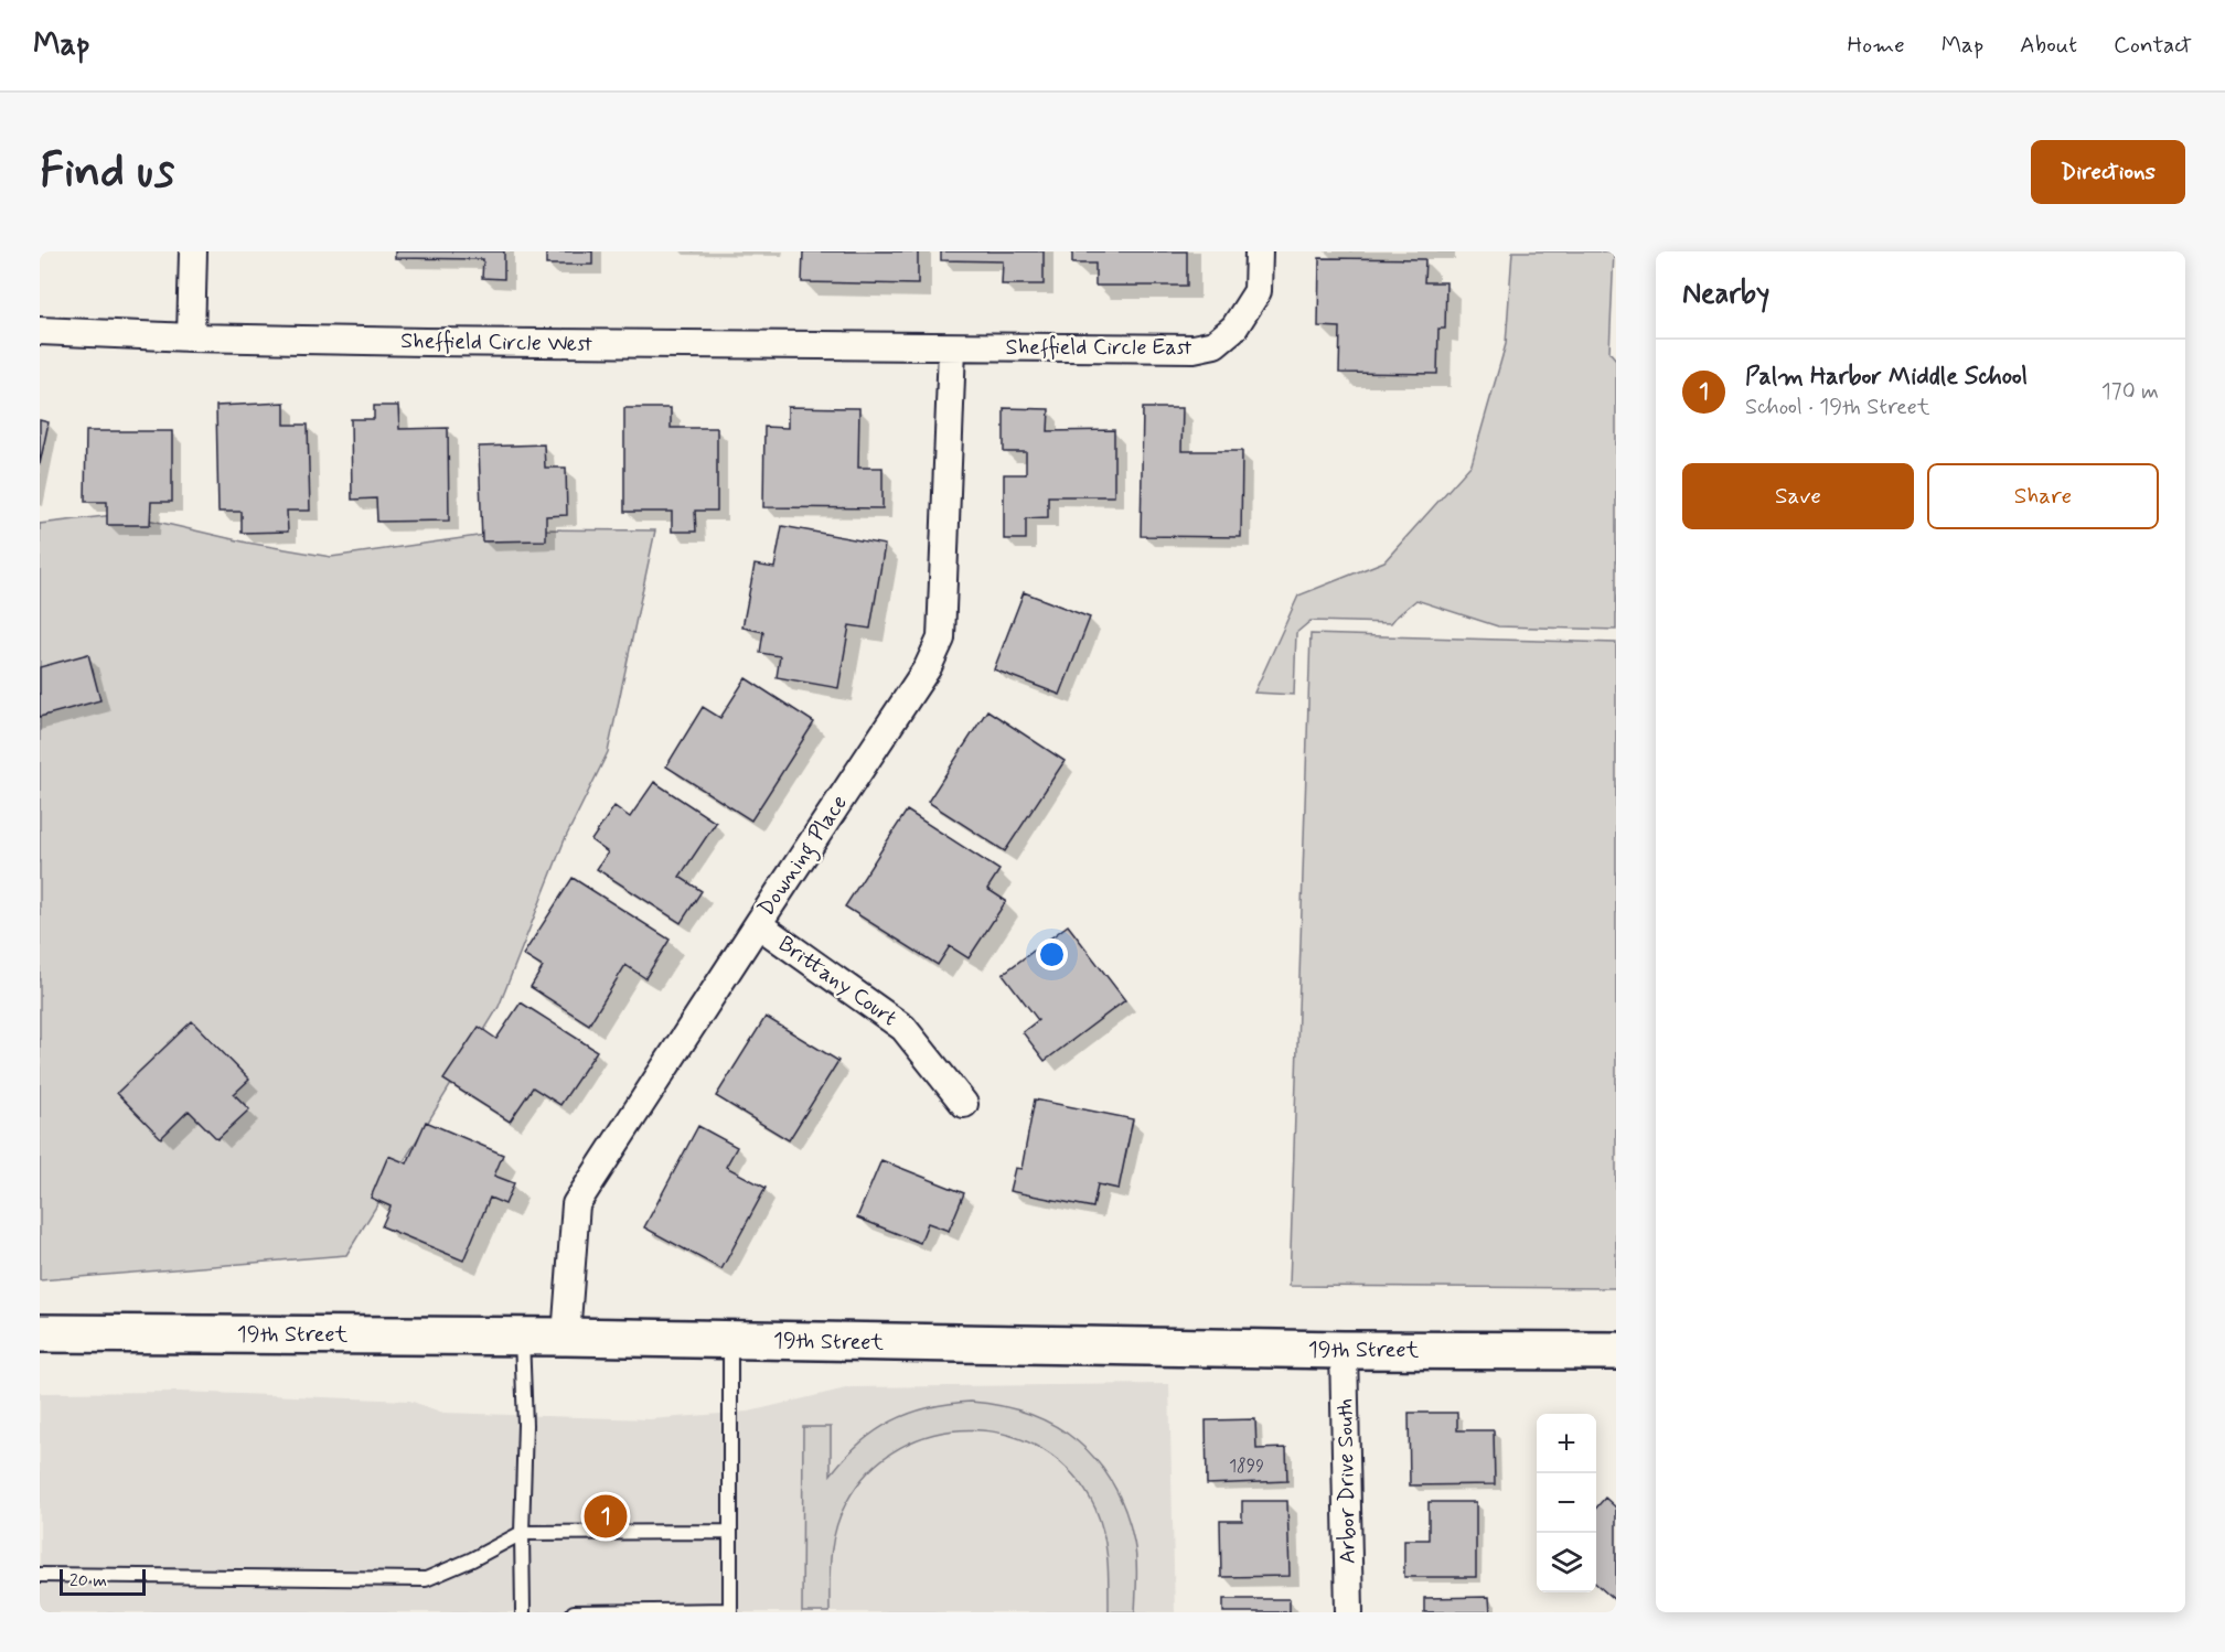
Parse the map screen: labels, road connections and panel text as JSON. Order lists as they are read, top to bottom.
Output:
{
  "streets": {
    "street": [
      "Sheffield Circle West",
      "Sheffield Circle East",
      "Downing Place",
      "Brittany Court",
      "19th Street",
      "Arbor Drive South"
    ]
  },
  "crossings": [
    ["Sheffield Circle West", "Sheffield Circle East"],
    ["Sheffield Circle West", "Downing Place"],
    ["Sheffield Circle East", "Downing Place"],
    ["Downing Place", "Brittany Court"],
    ["Downing Place", "19th Street"],
    ["19th Street", "Arbor Drive South"]
  ],
  "house_numbers": ["1899"],
  "scale_bar": "20 m",
  "page": {
    "header": "Map",
    "nav": [
      "Home",
      "Map",
      "About",
      "Contact"
    ],
    "buttons": [
      "Directions",
      ["Save", "Share"]
    ],
    "title": "Find us",
    "heading": "Nearby",
    "list": [
      {
        "mark": "1",
        "name": "Palm Harbor Middle School",
        "note": "School · 19th Street",
        "value": "170 m"
      }
    ],
    "map_buttons": ["+", "−"],
    "pins": "1",
    "scale": "20 m"
  }
}
